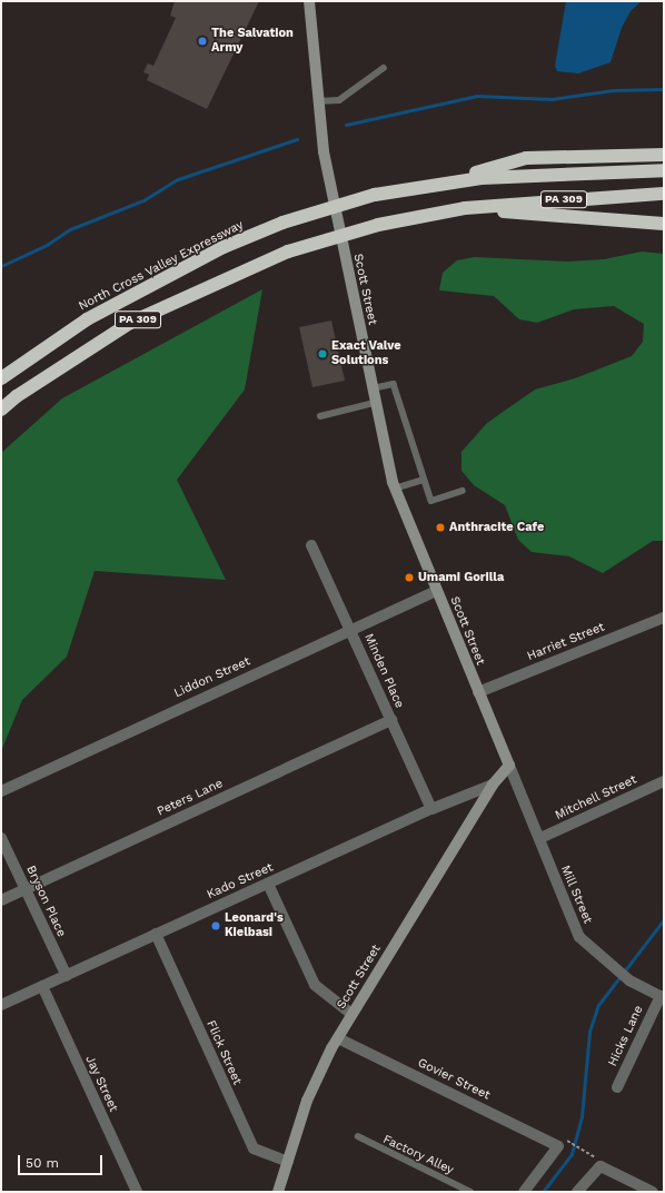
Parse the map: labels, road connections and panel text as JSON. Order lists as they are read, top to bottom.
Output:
{
  "streets": {
    "highway": ["PA 309", "North Cross Valley Expressway"],
    "street": [
      "Scott Street",
      "Harriet Street",
      "Minden Place",
      "Liddon Street",
      "Peters Lane",
      "Mitchell Street",
      "Kado Street",
      "Mill Street",
      "Bryson Place",
      "Hicks Lane",
      "Flick Street",
      "Govier Street",
      "Jay Street"
    ],
    "lane": ["Factory Alley"]
  },
  "crossings": [
    ["Scott Street", "Harriet Street"],
    ["Scott Street", "Liddon Street"],
    ["Scott Street", "Kado Street"],
    ["Scott Street", "Mill Street"],
    ["Scott Street", "Flick Street"],
    ["Scott Street", "Govier Street"],
    ["Minden Place", "Liddon Street"],
    ["Minden Place", "Peters Lane"],
    ["Minden Place", "Kado Street"],
    ["Peters Lane", "Bryson Place"],
    ["Mitchell Street", "Mill Street"],
    ["Kado Street", "Bryson Place"],
    ["Kado Street", "Flick Street"],
    ["Kado Street", "Jay Street"],
    ["Mill Street", "Hicks Lane"]
  ],
  "places": [
    "The Salvation Army",
    "Exact Valve Solutions",
    "Anthracite Cafe",
    "Umami Gorilla",
    "Leonard's Kielbasi"
  ],
  "scale_bar": "50 m"
}
